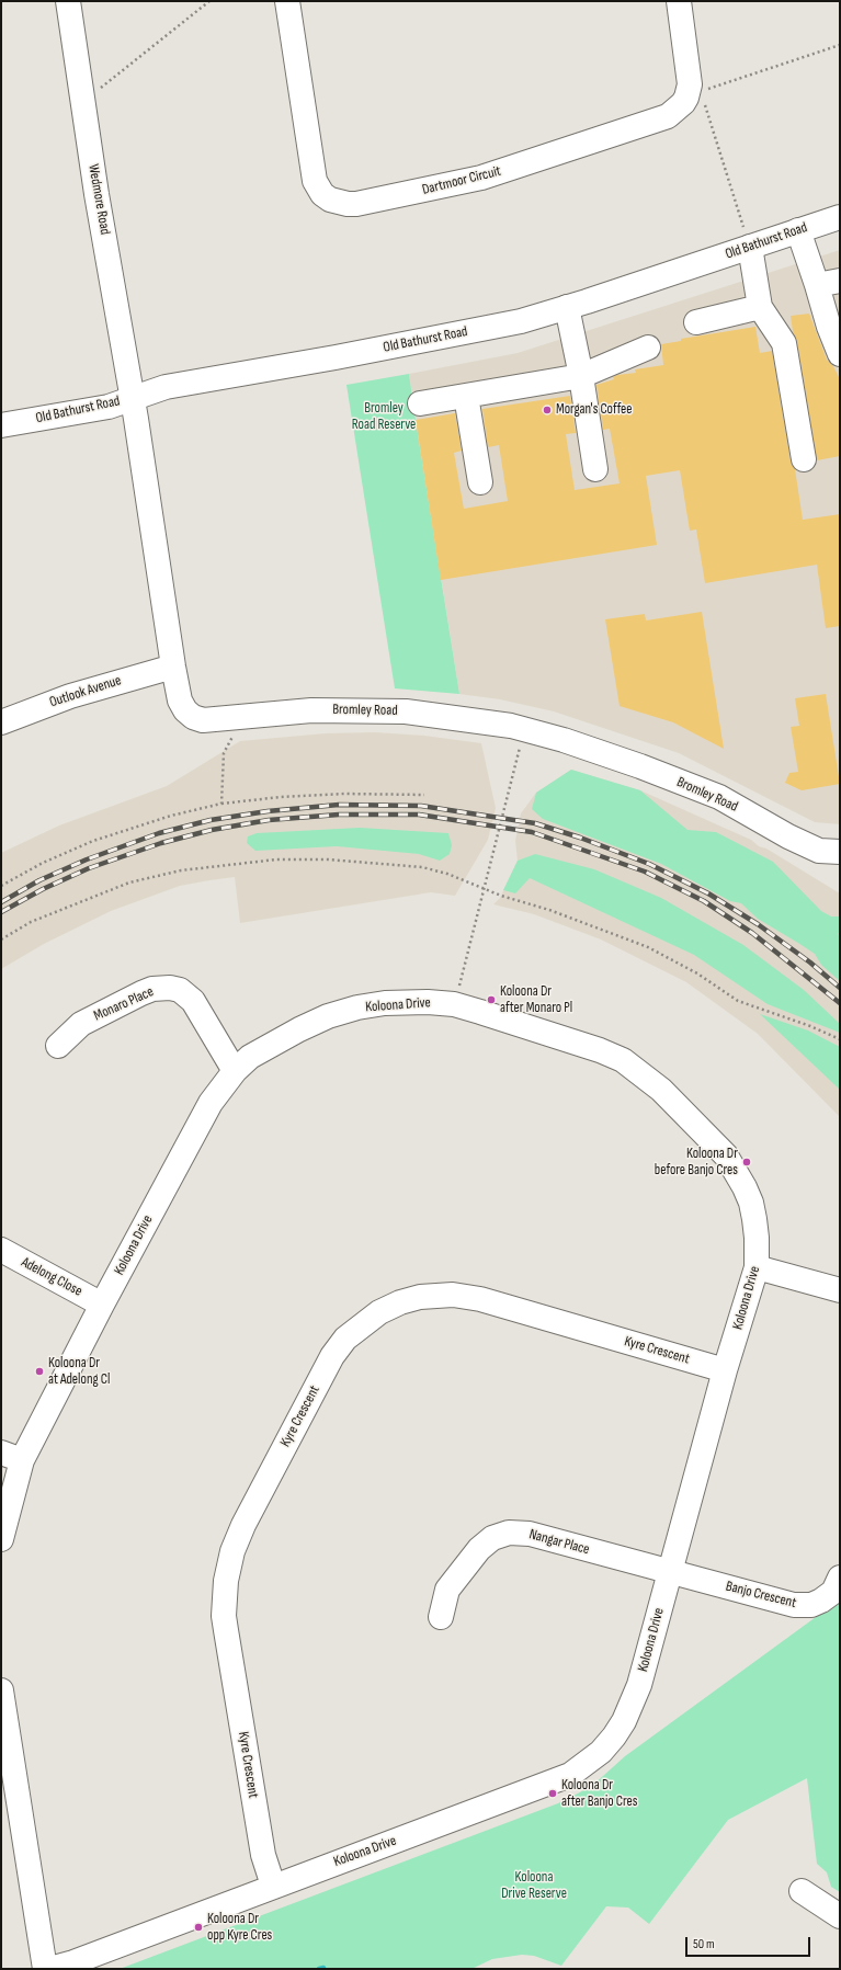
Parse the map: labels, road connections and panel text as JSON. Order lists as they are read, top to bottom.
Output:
{
  "streets": {
    "street": [
      "Dartmoor Circuit",
      "Wedmore Road",
      "Old Bathurst Road",
      "Outlook Avenue",
      "Bromley Road",
      "Monaro Place",
      "Koloona Drive",
      "Adelong Close",
      "Kyre Crescent",
      "Nangar Place",
      "Banjo Crescent"
    ]
  },
  "crossings": [
    ["Wedmore Road", "Old Bathurst Road"],
    ["Wedmore Road", "Bromley Road"],
    ["Old Bathurst Road", "Bromley Road"],
    ["Outlook Avenue", "Bromley Road"],
    ["Monaro Place", "Koloona Drive"],
    ["Koloona Drive", "Adelong Close"],
    ["Koloona Drive", "Kyre Crescent"],
    ["Koloona Drive", "Nangar Place"],
    ["Koloona Drive", "Banjo Crescent"],
    ["Nangar Place", "Banjo Crescent"]
  ],
  "parks": ["Bromley Road Reserve", "Koloona Drive Reserve"],
  "places": [
    "Morgan's Coffee",
    "Koloona Dr after Monaro Pl",
    "Koloona Dr before Banjo Cres",
    "Koloona Dr at Adelong Cl",
    "Koloona Dr after Banjo Cres",
    "Koloona Dr opp Kyre Cres"
  ],
  "scale_bar": "50 m"
}
